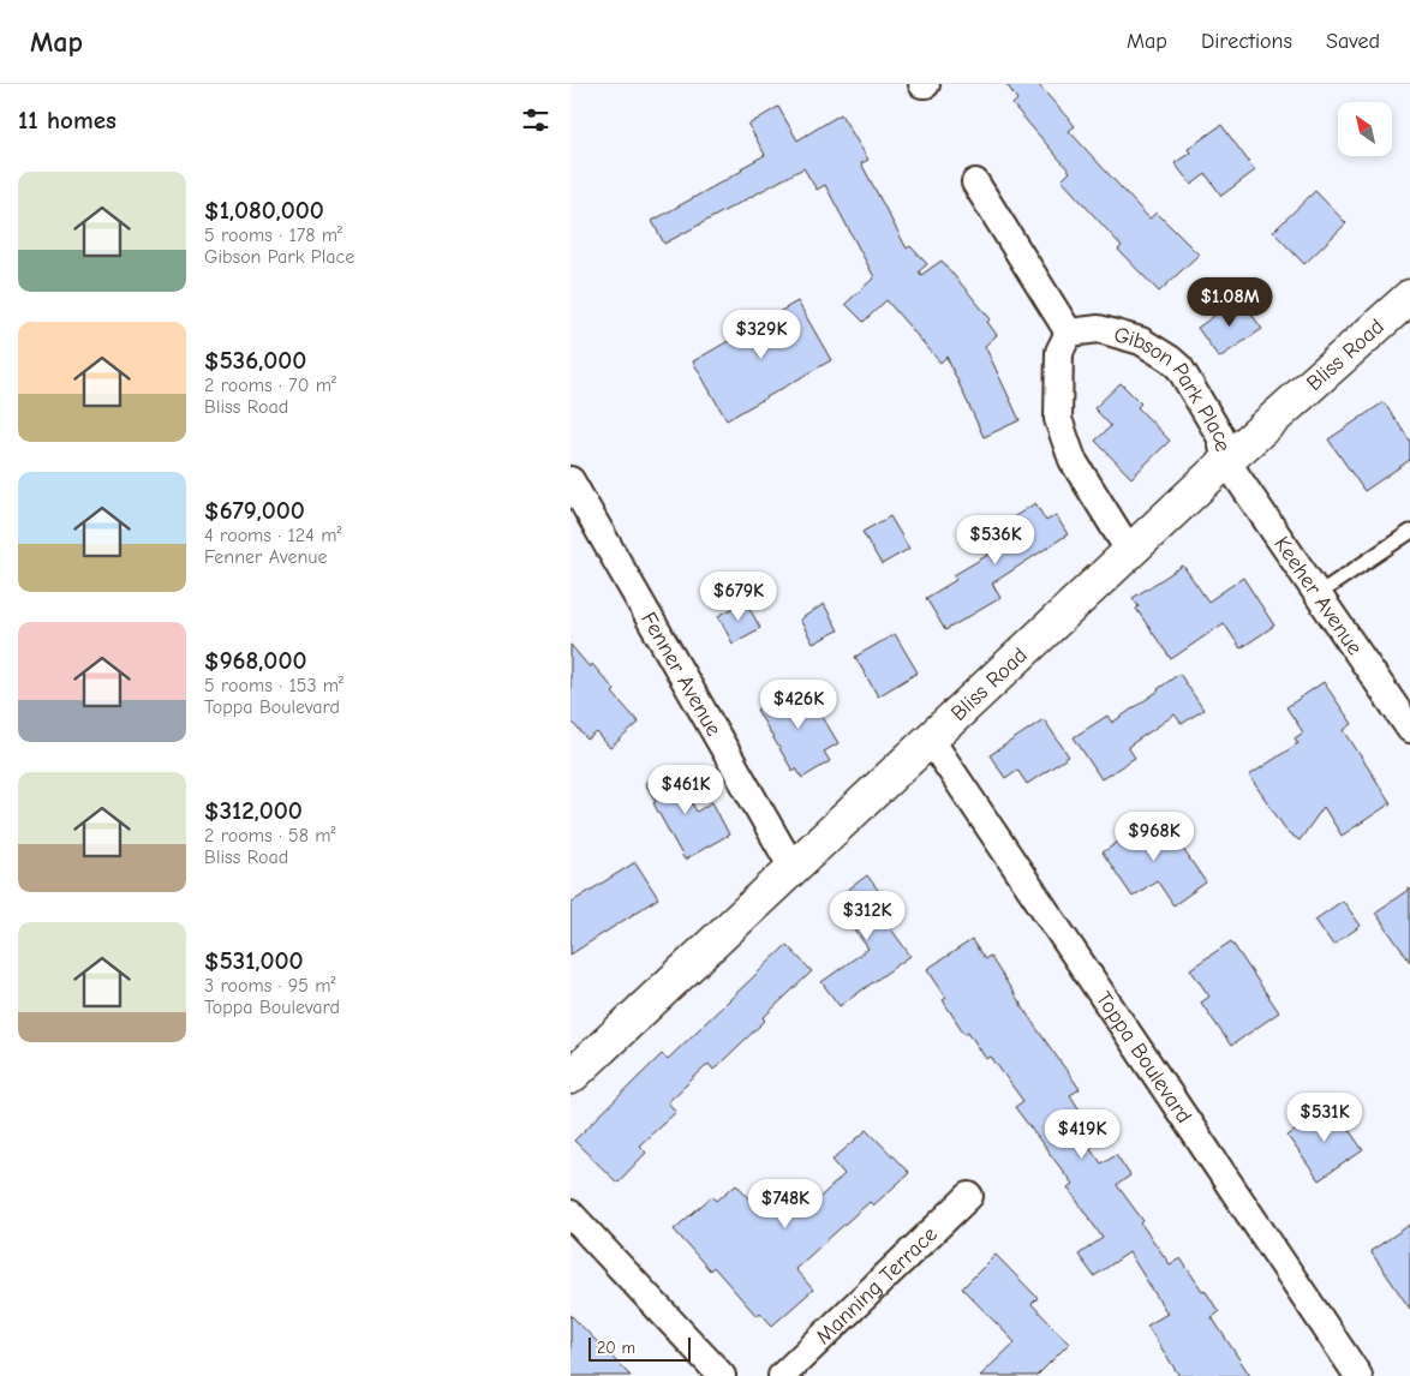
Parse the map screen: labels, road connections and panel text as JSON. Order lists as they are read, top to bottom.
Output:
{
  "streets": {
    "street": [
      "Bliss Road",
      "Gibson Park Place",
      "Keeher Avenue",
      "Fenner Avenue",
      "Toppa Boulevard",
      "Manning Terrace"
    ]
  },
  "crossings": [
    ["Bliss Road", "Gibson Park Place"],
    ["Bliss Road", "Keeher Avenue"],
    ["Bliss Road", "Fenner Avenue"],
    ["Bliss Road", "Toppa Boulevard"],
    ["Gibson Park Place", "Keeher Avenue"]
  ],
  "scale_bar": "20 m",
  "north": "top left",
  "page": {
    "header": "Map",
    "nav": ["Map", "Directions", "Saved"],
    "heading": "11 homes",
    "list": [
      {
        "name": "$1,080,000",
        "note": "5 rooms · 178 m² · Gibson Park Place"
      },
      {
        "name": "$536,000",
        "note": "2 rooms · 70 m² · Bliss Road"
      },
      {
        "name": "$679,000",
        "note": "4 rooms · 124 m² · Fenner Avenue"
      },
      {
        "name": "$968,000",
        "note": "5 rooms · 153 m² · Toppa Boulevard"
      },
      {
        "name": "$312,000",
        "note": "2 rooms · 58 m² · Bliss Road"
      },
      {
        "name": "$531,000",
        "note": "3 rooms · 95 m² · Toppa Boulevard"
      }
    ],
    "price": [
      "$1.08M",
      "$329K",
      "$536K",
      "$679K",
      "$426K",
      "$461K",
      "$968K",
      "$312K",
      "$531K",
      "$419K",
      "$748K"
    ],
    "scale": "20 m"
  }
}
